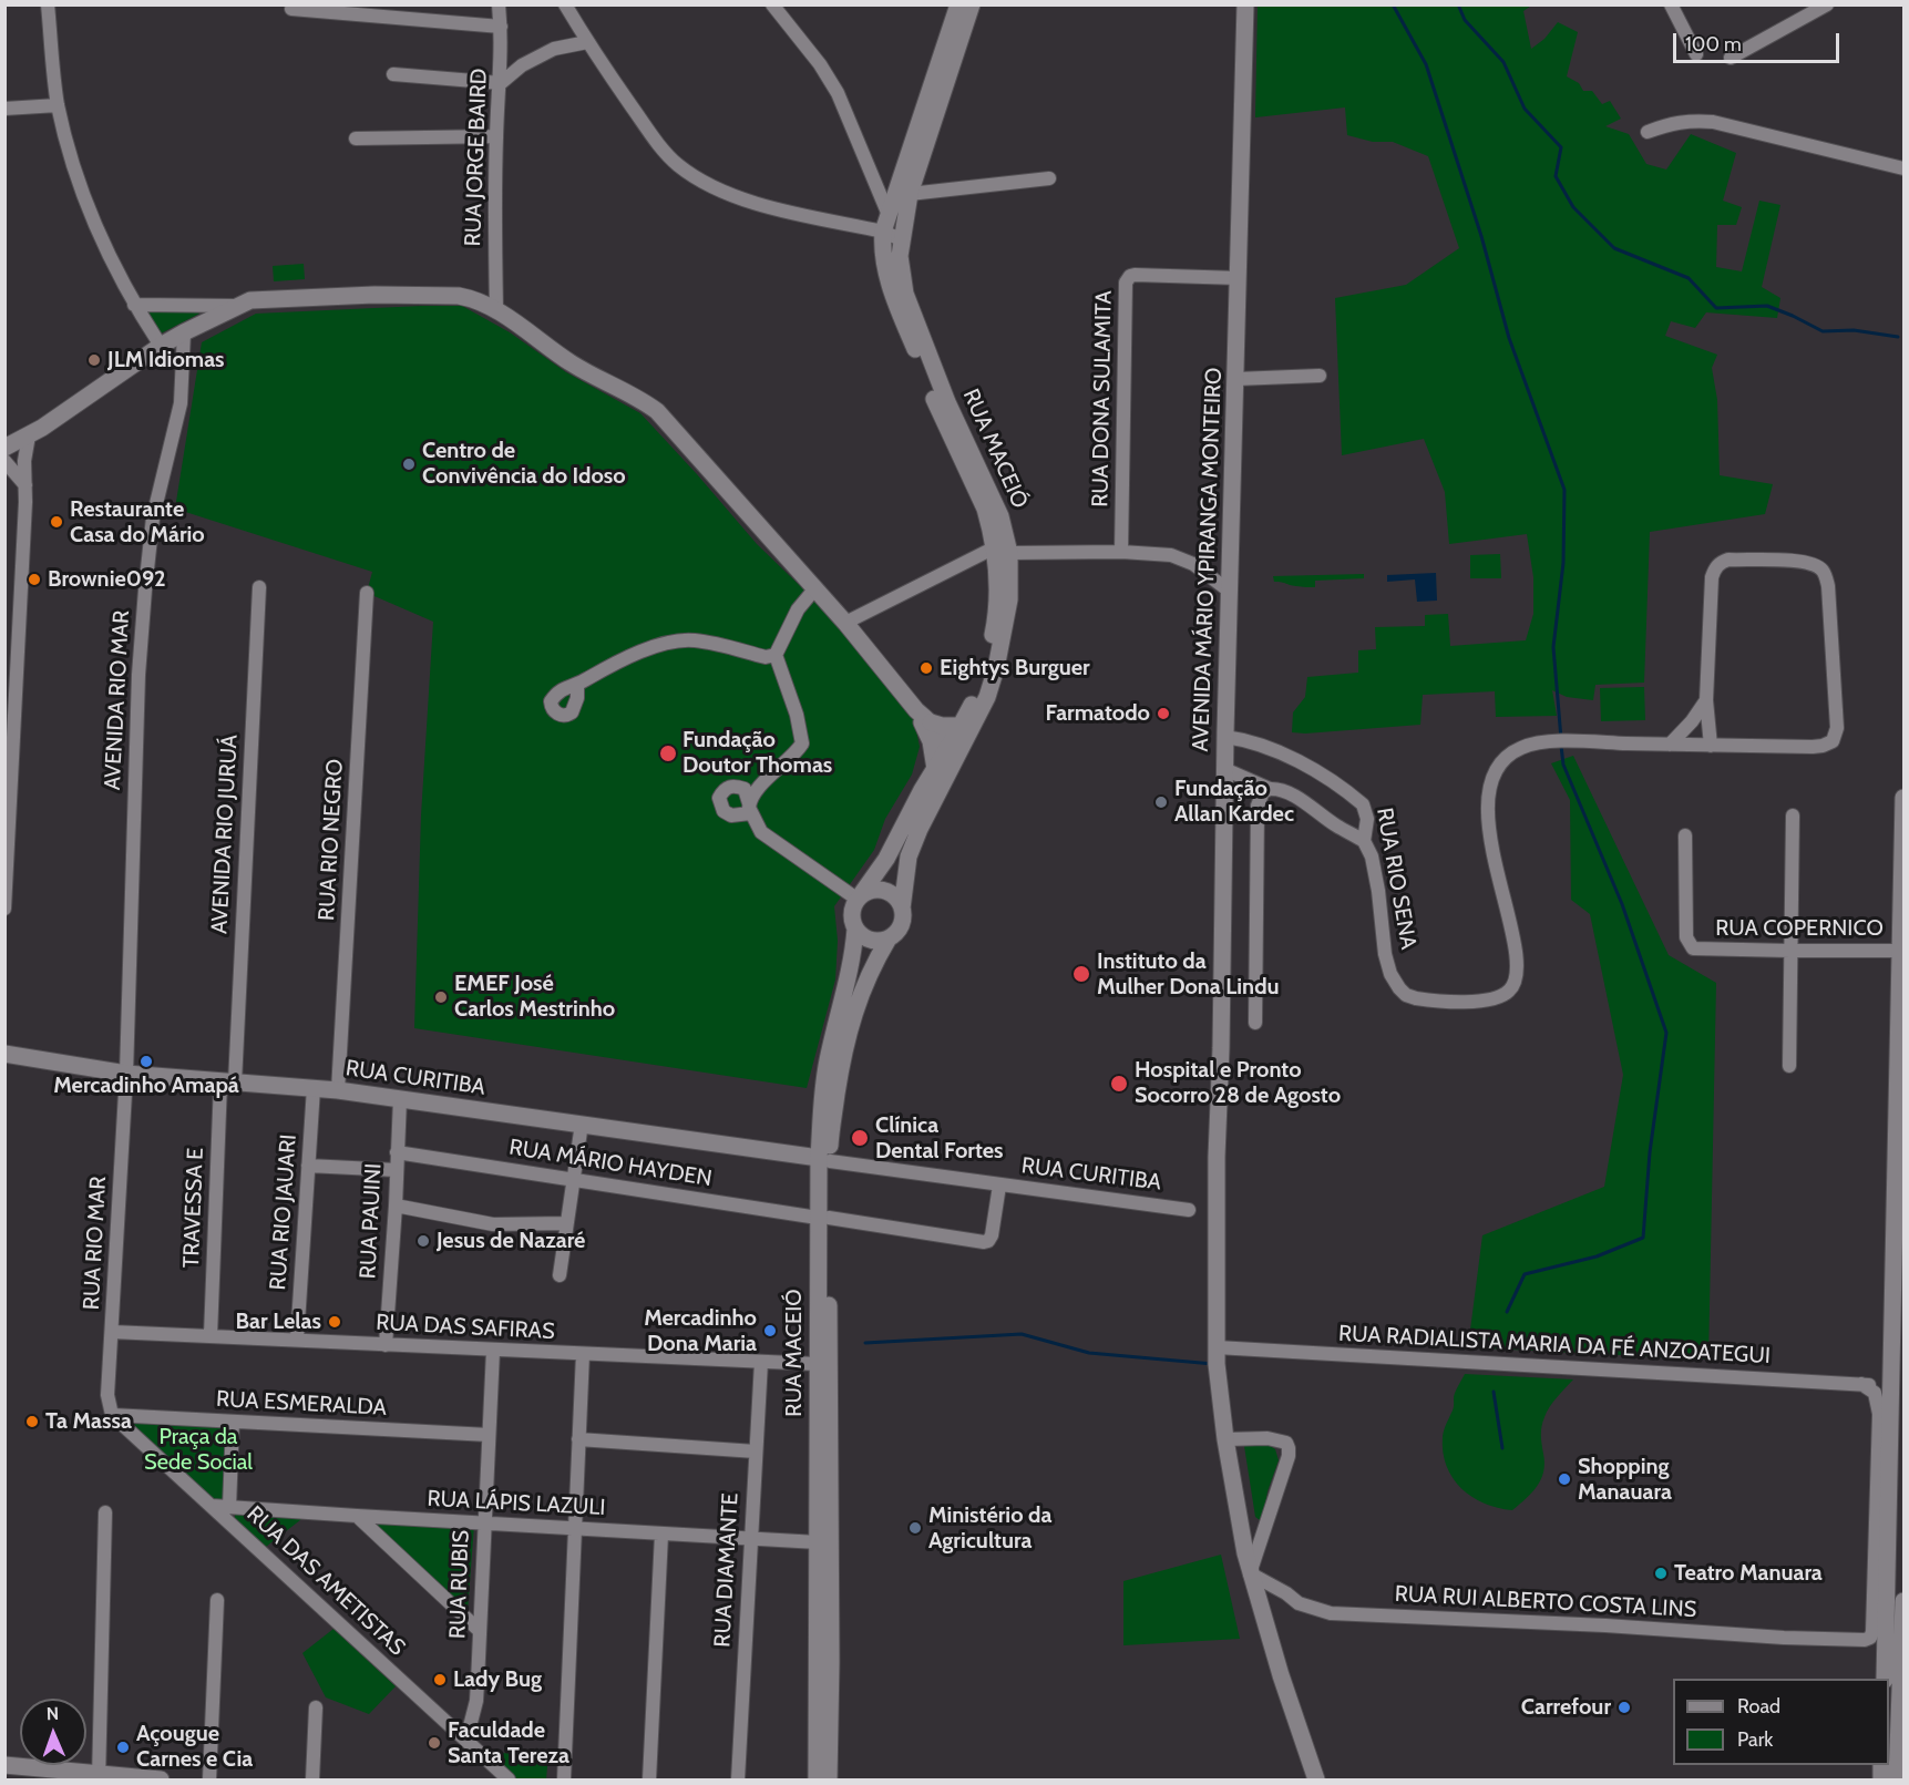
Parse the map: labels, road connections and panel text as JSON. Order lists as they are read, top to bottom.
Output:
{
  "streets": {
    "main road": ["RUA MACEIÓ", "AVENIDA MÁRIO YPIRANGA MONTEIRO", "RUA CURITIBA"],
    "street": [
      "RUA JORGE BAIRD",
      "RUA DONA SULAMITA",
      "AVENIDA RIO MAR",
      "AVENIDA RIO JURUÁ",
      "RUA RIO NEGRO",
      "RUA RIO SENA",
      "RUA COPERNICO",
      "RUA MÁRIO HAYDEN",
      "TRAVESSA E",
      "RUA RIO JAUARI",
      "RUA PAUINI",
      "RUA RIO MAR",
      "RUA DAS SAFIRAS",
      "RUA RADIALISTA MARIA DA FÉ ANZOATEGUI",
      "RUA ESMERALDA",
      "RUA LÁPIS LAZULI",
      "RUA DIAMANTE",
      "RUA DAS AMETISTAS",
      "RUA RUBIS",
      "RUA RUI ALBERTO COSTA LINS"
    ]
  },
  "crossings": [
    ["RUA DONA SULAMITA", "AVENIDA MÁRIO YPIRANGA MONTEIRO"],
    ["RUA MACEIÓ", "RUA CURITIBA"],
    ["RUA MACEIÓ", "RUA MÁRIO HAYDEN"],
    ["RUA MACEIÓ", "RUA DAS SAFIRAS"],
    ["RUA MACEIÓ", "RUA LÁPIS LAZULI"],
    ["AVENIDA MÁRIO YPIRANGA MONTEIRO", "RUA RIO SENA"],
    ["AVENIDA MÁRIO YPIRANGA MONTEIRO", "RUA RADIALISTA MARIA DA FÉ ANZOATEGUI"],
    ["AVENIDA MÁRIO YPIRANGA MONTEIRO", "RUA RUI ALBERTO COSTA LINS"],
    ["AVENIDA RIO MAR", "RUA CURITIBA"],
    ["AVENIDA RIO MAR", "RUA RIO MAR"],
    ["AVENIDA RIO JURUÁ", "RUA CURITIBA"],
    ["AVENIDA RIO JURUÁ", "TRAVESSA E"],
    ["RUA RIO NEGRO", "RUA CURITIBA"],
    ["RUA CURITIBA", "RUA MÁRIO HAYDEN"],
    ["RUA CURITIBA", "TRAVESSA E"],
    ["RUA CURITIBA", "RUA RIO JAUARI"],
    ["RUA CURITIBA", "RUA PAUINI"],
    ["RUA CURITIBA", "RUA RIO MAR"],
    ["RUA MÁRIO HAYDEN", "RUA PAUINI"],
    ["TRAVESSA E", "RUA DAS SAFIRAS"],
    ["RUA RIO JAUARI", "RUA DAS SAFIRAS"],
    ["RUA PAUINI", "RUA DAS SAFIRAS"],
    ["RUA RIO MAR", "RUA DAS SAFIRAS"],
    ["RUA RIO MAR", "RUA ESMERALDA"],
    ["RUA RIO MAR", "RUA DAS AMETISTAS"],
    ["RUA DAS SAFIRAS", "RUA DIAMANTE"],
    ["RUA DAS SAFIRAS", "RUA RUBIS"],
    ["RUA ESMERALDA", "RUA DAS AMETISTAS"],
    ["RUA ESMERALDA", "RUA RUBIS"],
    ["RUA LÁPIS LAZULI", "RUA DIAMANTE"],
    ["RUA LÁPIS LAZULI", "RUA DAS AMETISTAS"],
    ["RUA LÁPIS LAZULI", "RUA RUBIS"],
    ["RUA DAS AMETISTAS", "RUA RUBIS"]
  ],
  "parks": ["Praça da Sede Social"],
  "places": [
    "JLM Idiomas",
    "Centro de Convivência do Idoso",
    "Restaurante Casa do Mário",
    "Brownie092",
    "Eightys Burguer",
    "Farmatodo",
    "Fundação Doutor Thomas",
    "Fundação Allan Kardec",
    "Instituto da Mulher Dona Lindu",
    "EMEF José Carlos Mestrinho",
    "Mercadinho Amapá",
    "Hospital e Pronto Socorro 28 de Agosto",
    "Clínica Dental Fortes",
    "Jesus de Nazaré",
    "Bar Lelas",
    "Mercadinho Dona Maria",
    "Ta Massa",
    "Shopping Manauara",
    "Ministério da Agricultura",
    "Teatro Manuara",
    "Lady Bug",
    "Carrefour",
    "Faculdade Santa Tereza",
    "Açougue Carnes e Cia"
  ],
  "legend": ["Road", "Park"],
  "scale_bar": "100 m",
  "north": "top"
}
